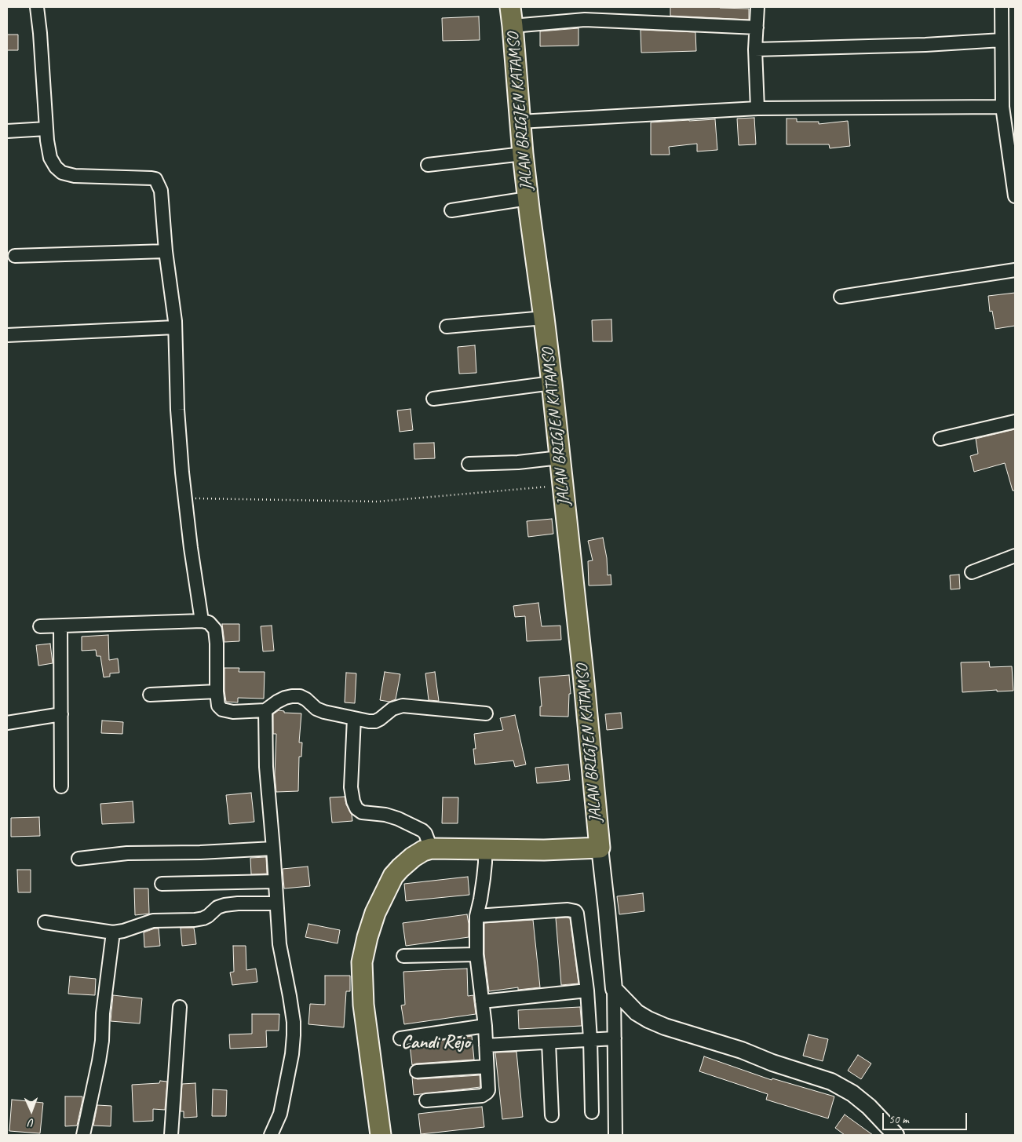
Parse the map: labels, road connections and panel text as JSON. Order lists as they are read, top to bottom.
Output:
{
  "streets": {
    "main road": ["JALAN BRIGJEN KATAMSO"]
  },
  "districts": ["Candi Rejo"],
  "scale_bar": "50 m",
  "north": "bottom"
}
